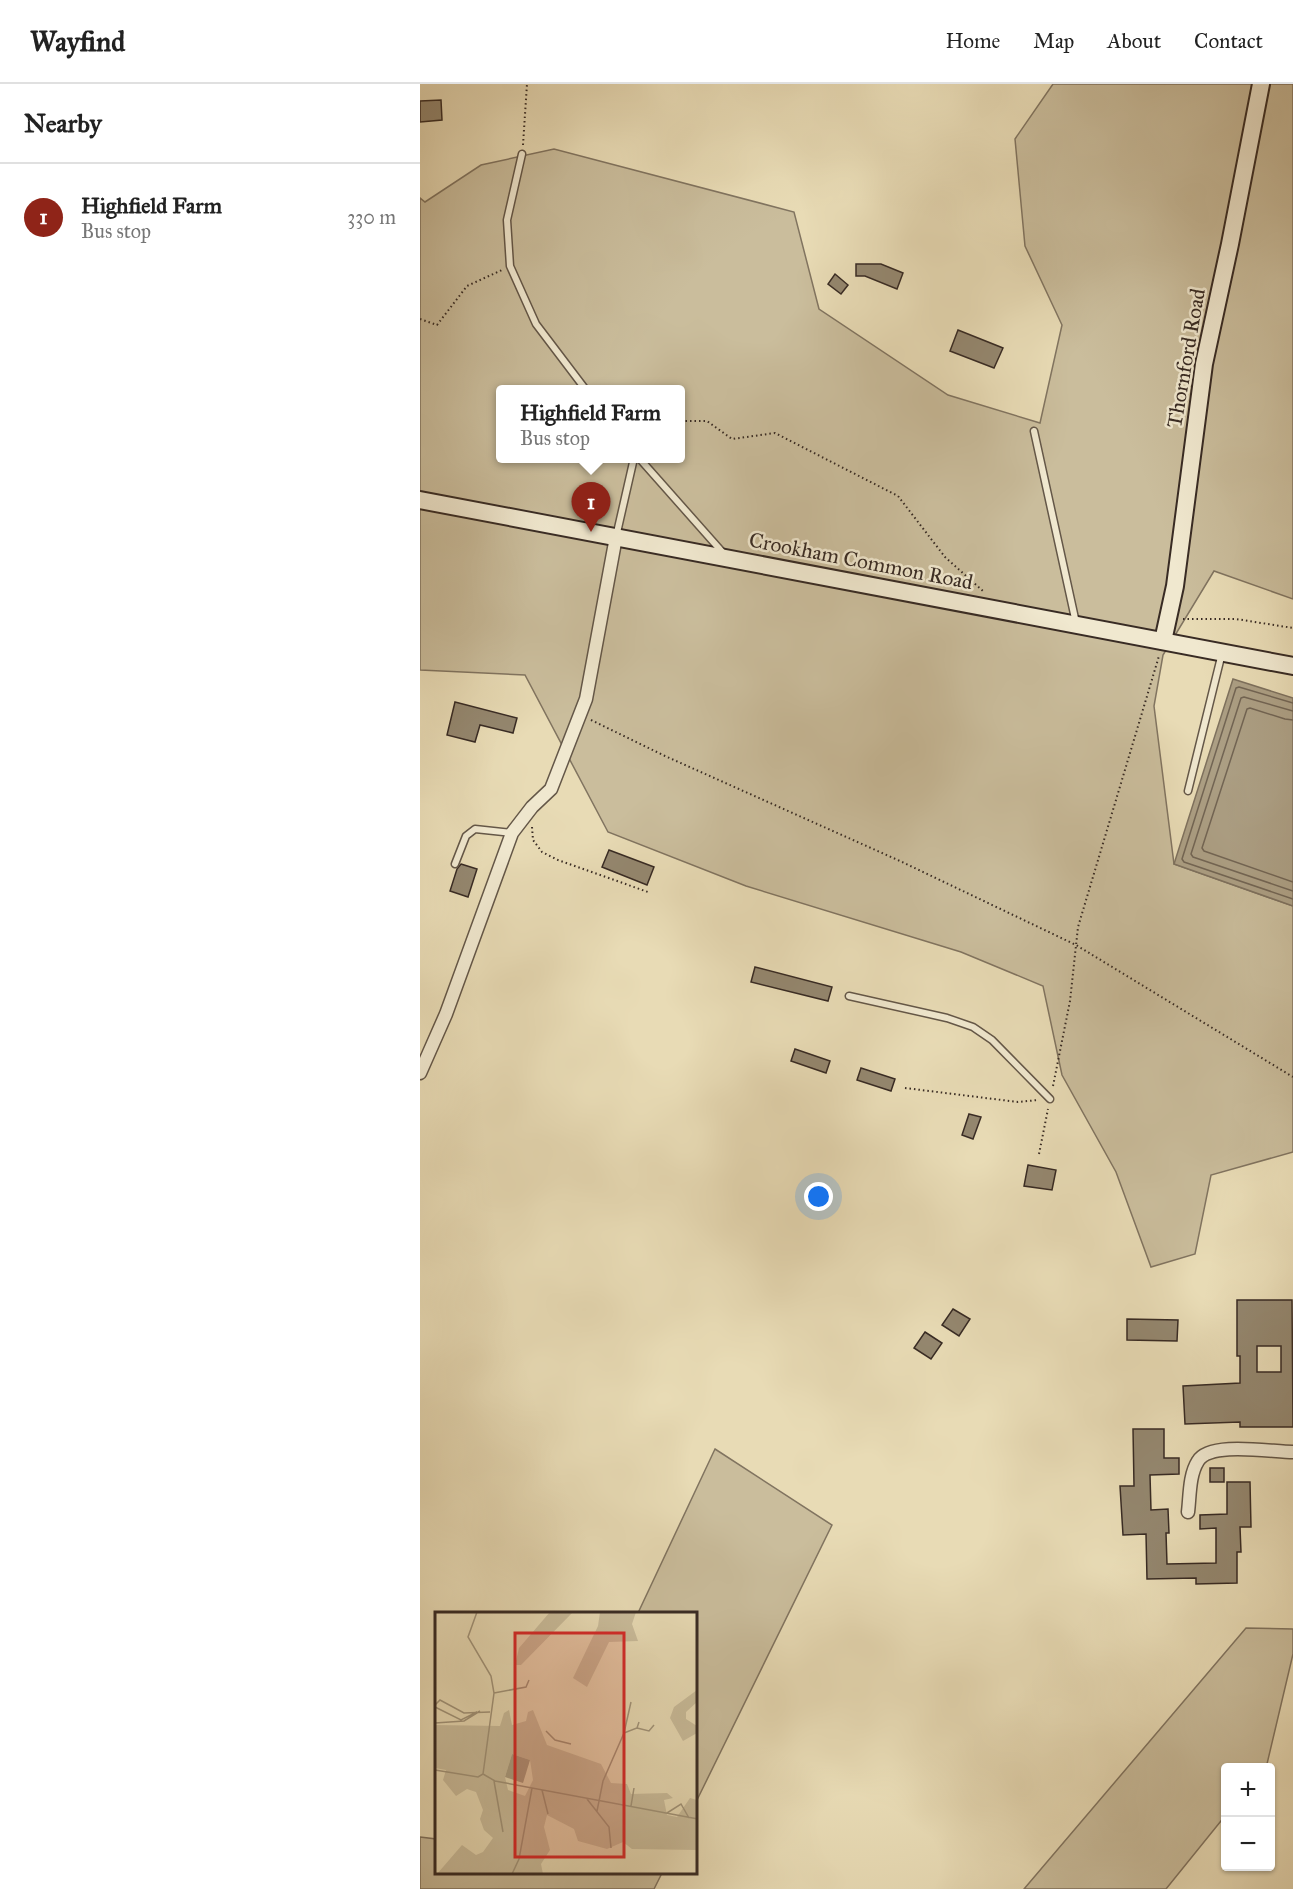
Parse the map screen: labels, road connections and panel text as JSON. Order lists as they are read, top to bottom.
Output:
{
  "streets": {
    "street": ["Thornford Road", "Crookham Common Road"]
  },
  "crossings": [
    ["Thornford Road", "Crookham Common Road"]
  ],
  "page": {
    "header": "Wayfind",
    "nav": [
      "Home",
      "Map",
      "About",
      "Contact"
    ],
    "heading": "Nearby",
    "list": [
      {
        "mark": "1",
        "name": "Highfield Farm",
        "note": "Bus stop",
        "value": "330 m"
      }
    ],
    "popup": ["Highfield Farm", "Bus stop"],
    "pins": "1",
    "map_buttons": ["+", "−"]
  }
}
